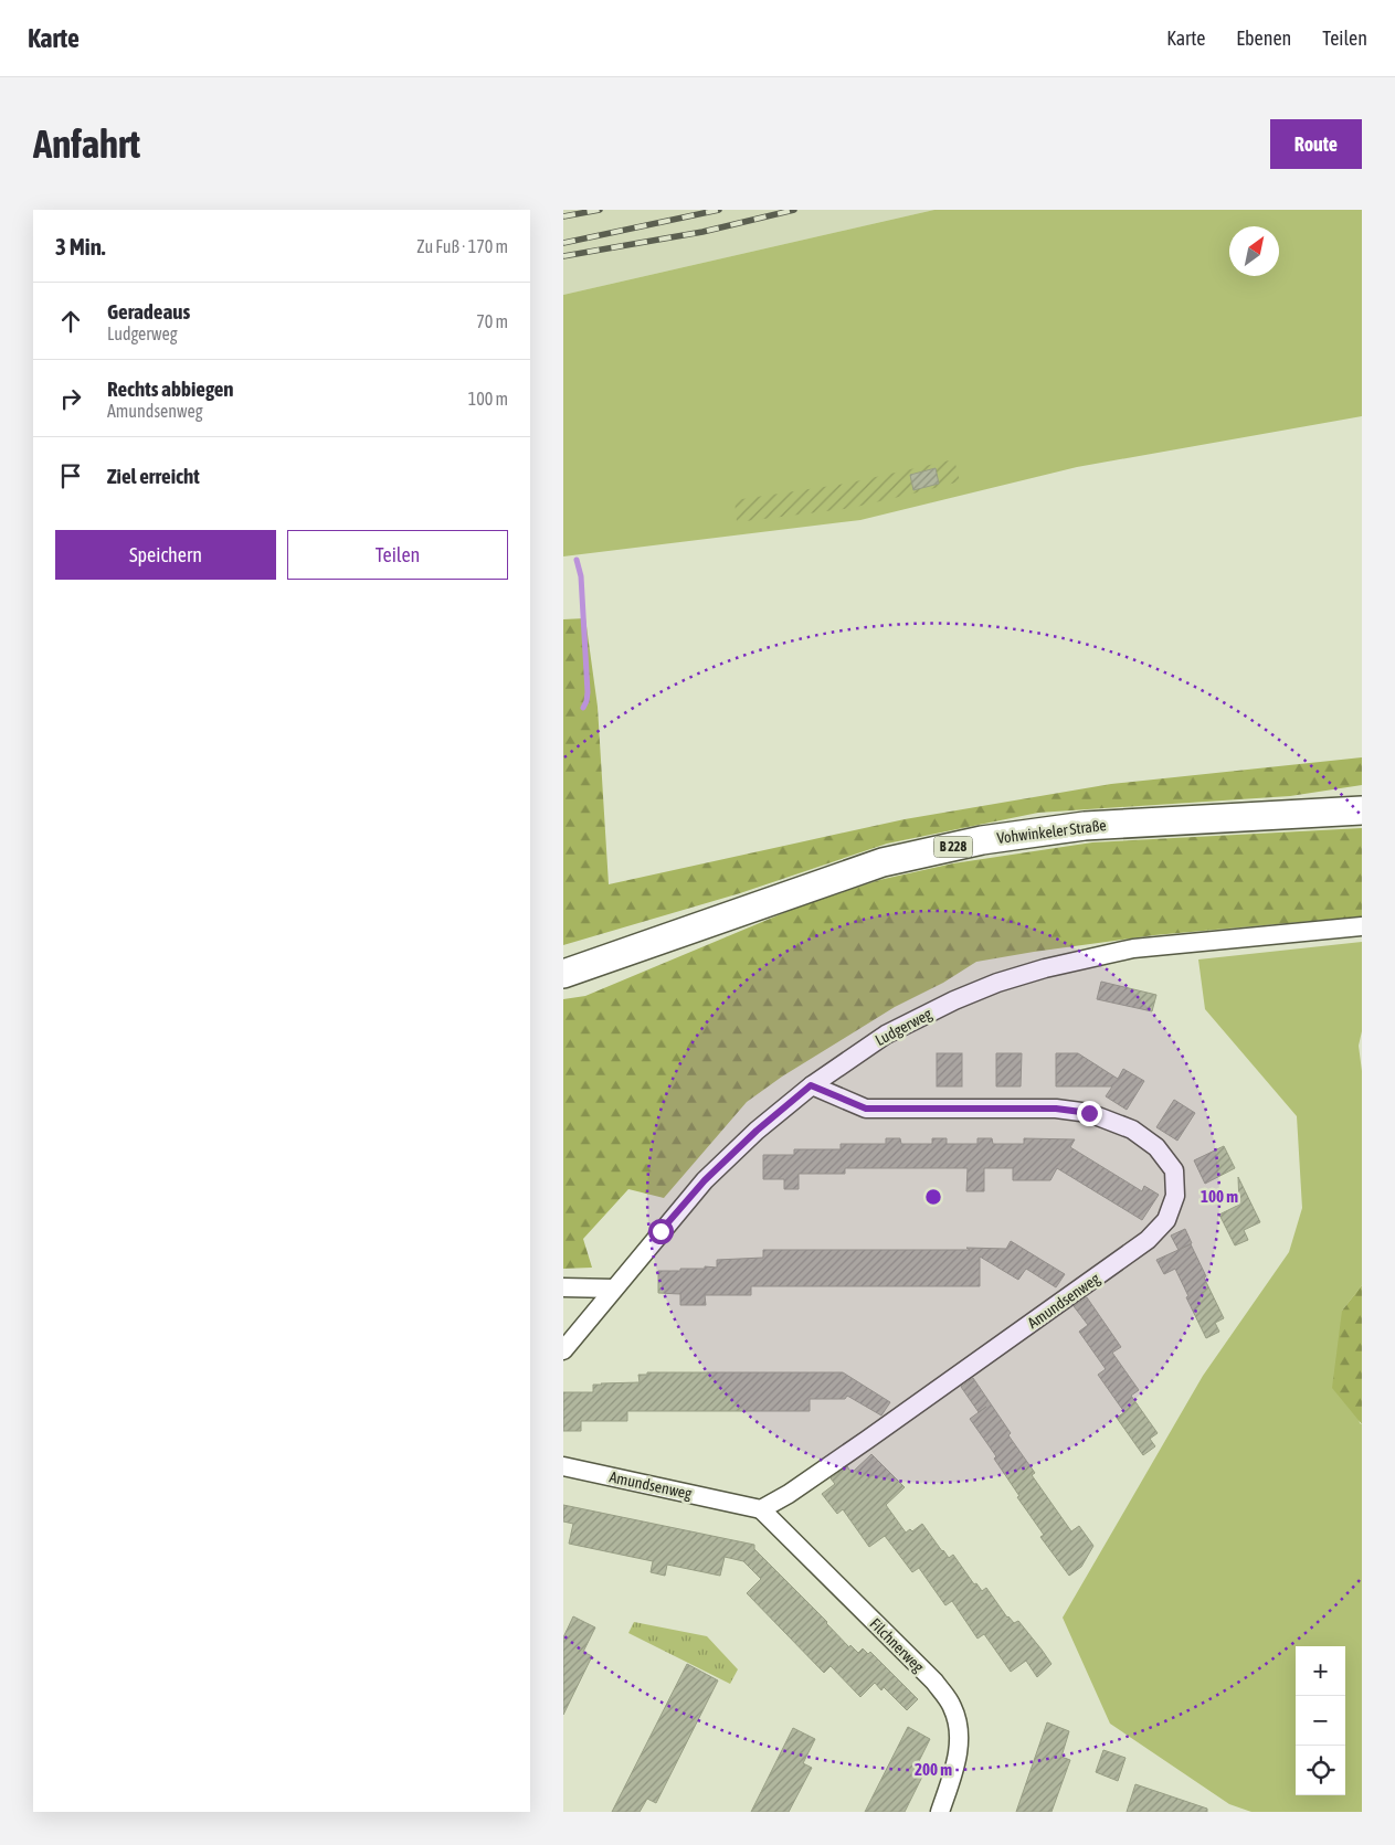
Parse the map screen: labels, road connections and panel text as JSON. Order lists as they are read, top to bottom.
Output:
{
  "streets": {
    "main road": ["Vohwinkeler Straße", "B 228"],
    "street": ["Ludgerweg", "Amundsenweg", "Filchnerweg"]
  },
  "crossings": [
    ["Ludgerweg", "Amundsenweg"],
    ["Amundsenweg", "Filchnerweg"]
  ],
  "north": "top right",
  "page": {
    "header": "Karte",
    "nav": ["Karte", "Ebenen", "Teilen"],
    "buttons": [
      "Route",
      ["Speichern", "Teilen"]
    ],
    "title": "Anfahrt",
    "heading": ["3 Min.", "Zu Fuß · 170 m"],
    "list": [
      ["Geradeaus", "Ludgerweg", "70 m"],
      ["Rechts abbiegen", "Amundsenweg", "100 m"],
      "Ziel erreicht"
    ],
    "map_buttons": ["+", "−"]
  },
  "rings": ["100 m", "200 m"]
}
